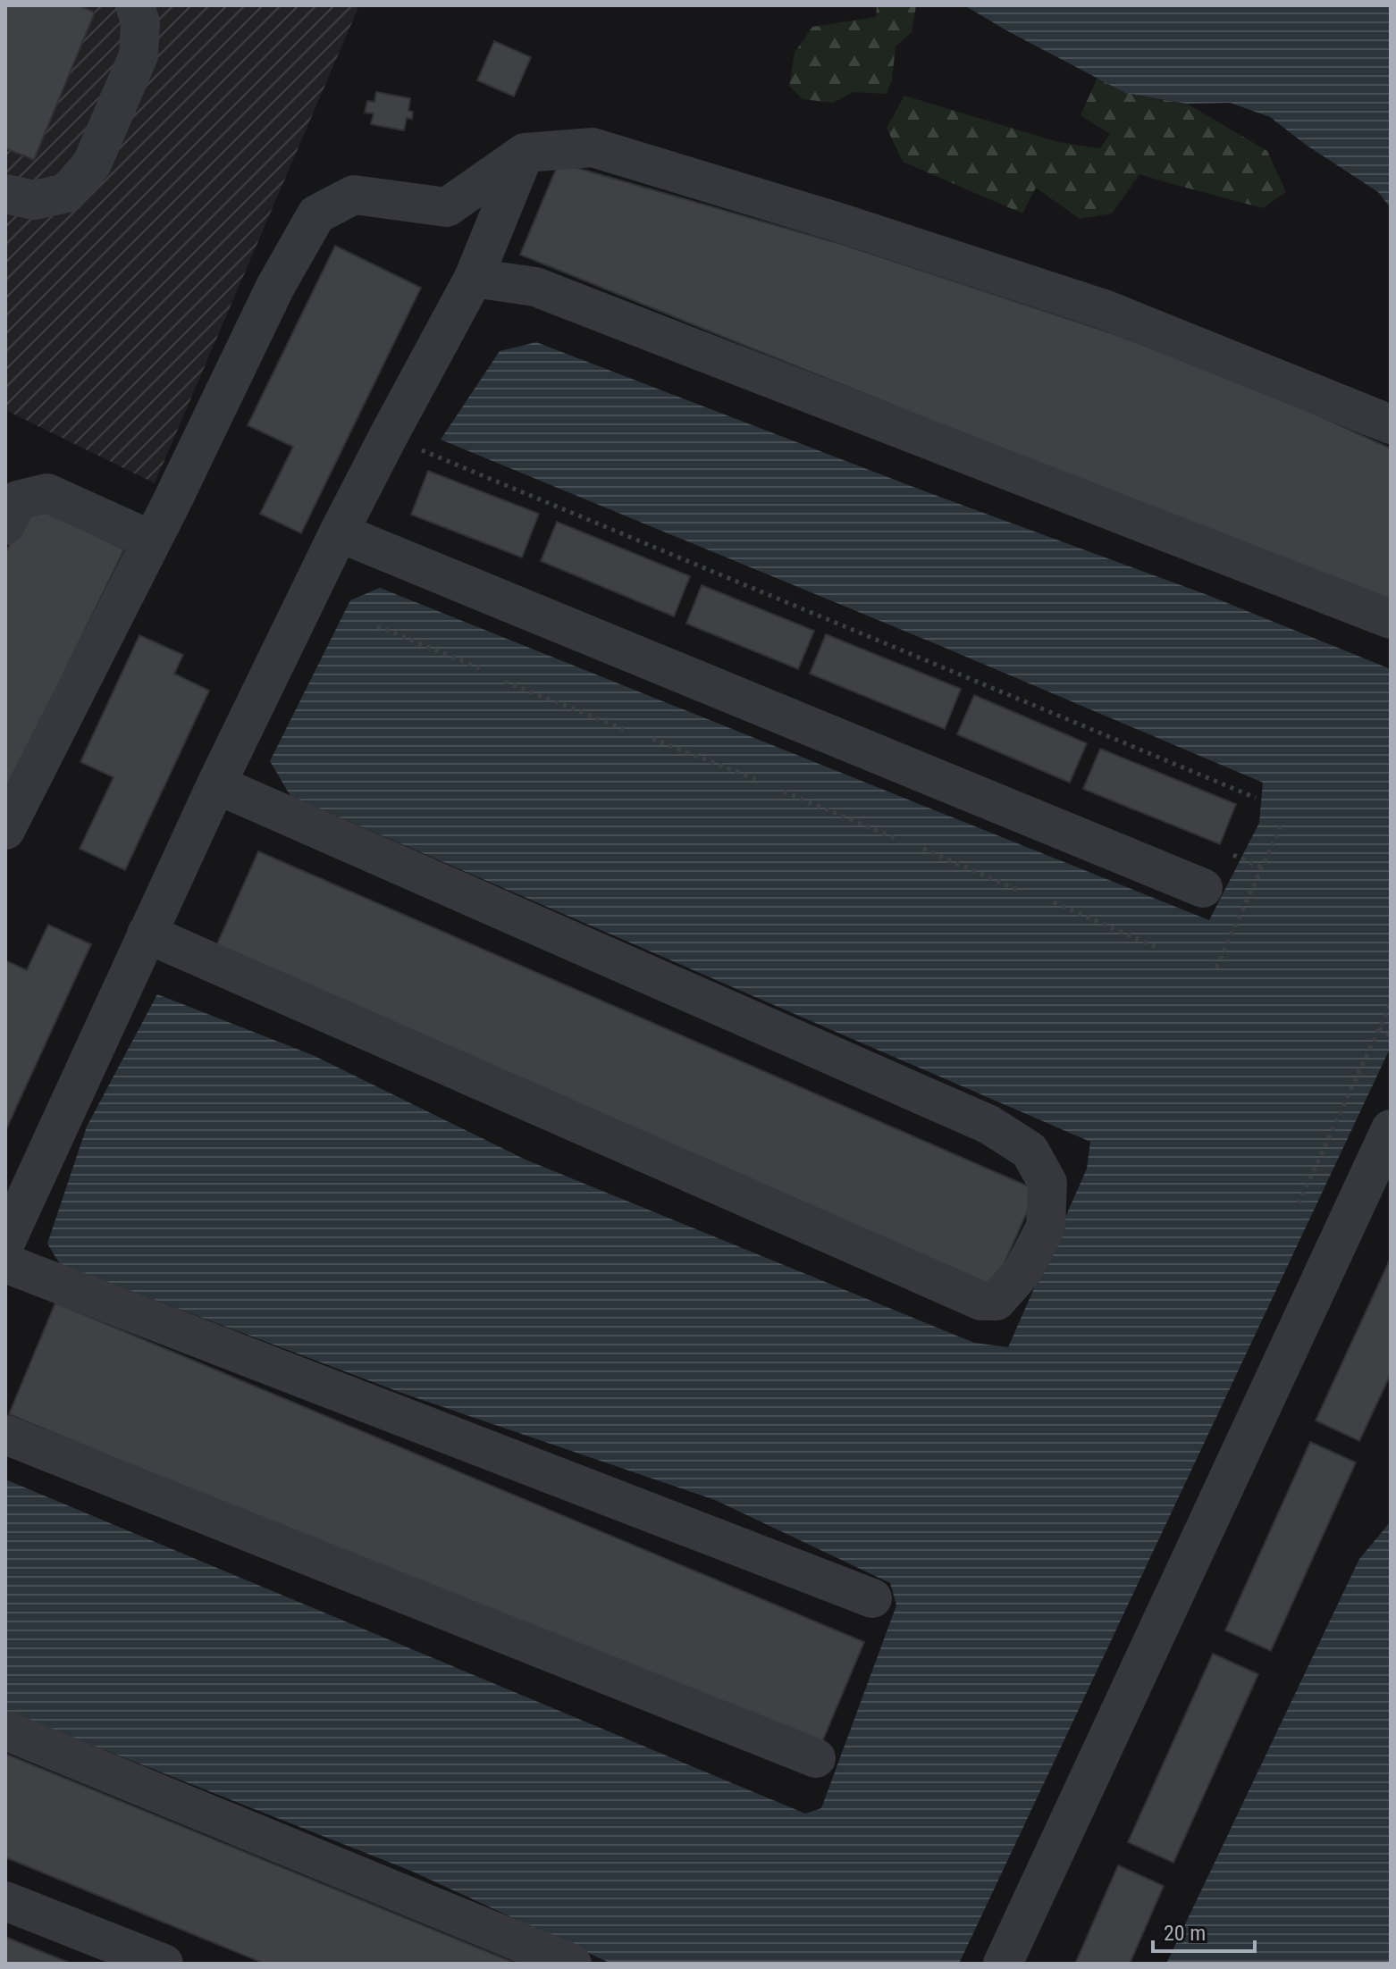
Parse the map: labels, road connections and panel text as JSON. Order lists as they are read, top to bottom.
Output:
{
  "scale_bar": "20 m"
}
